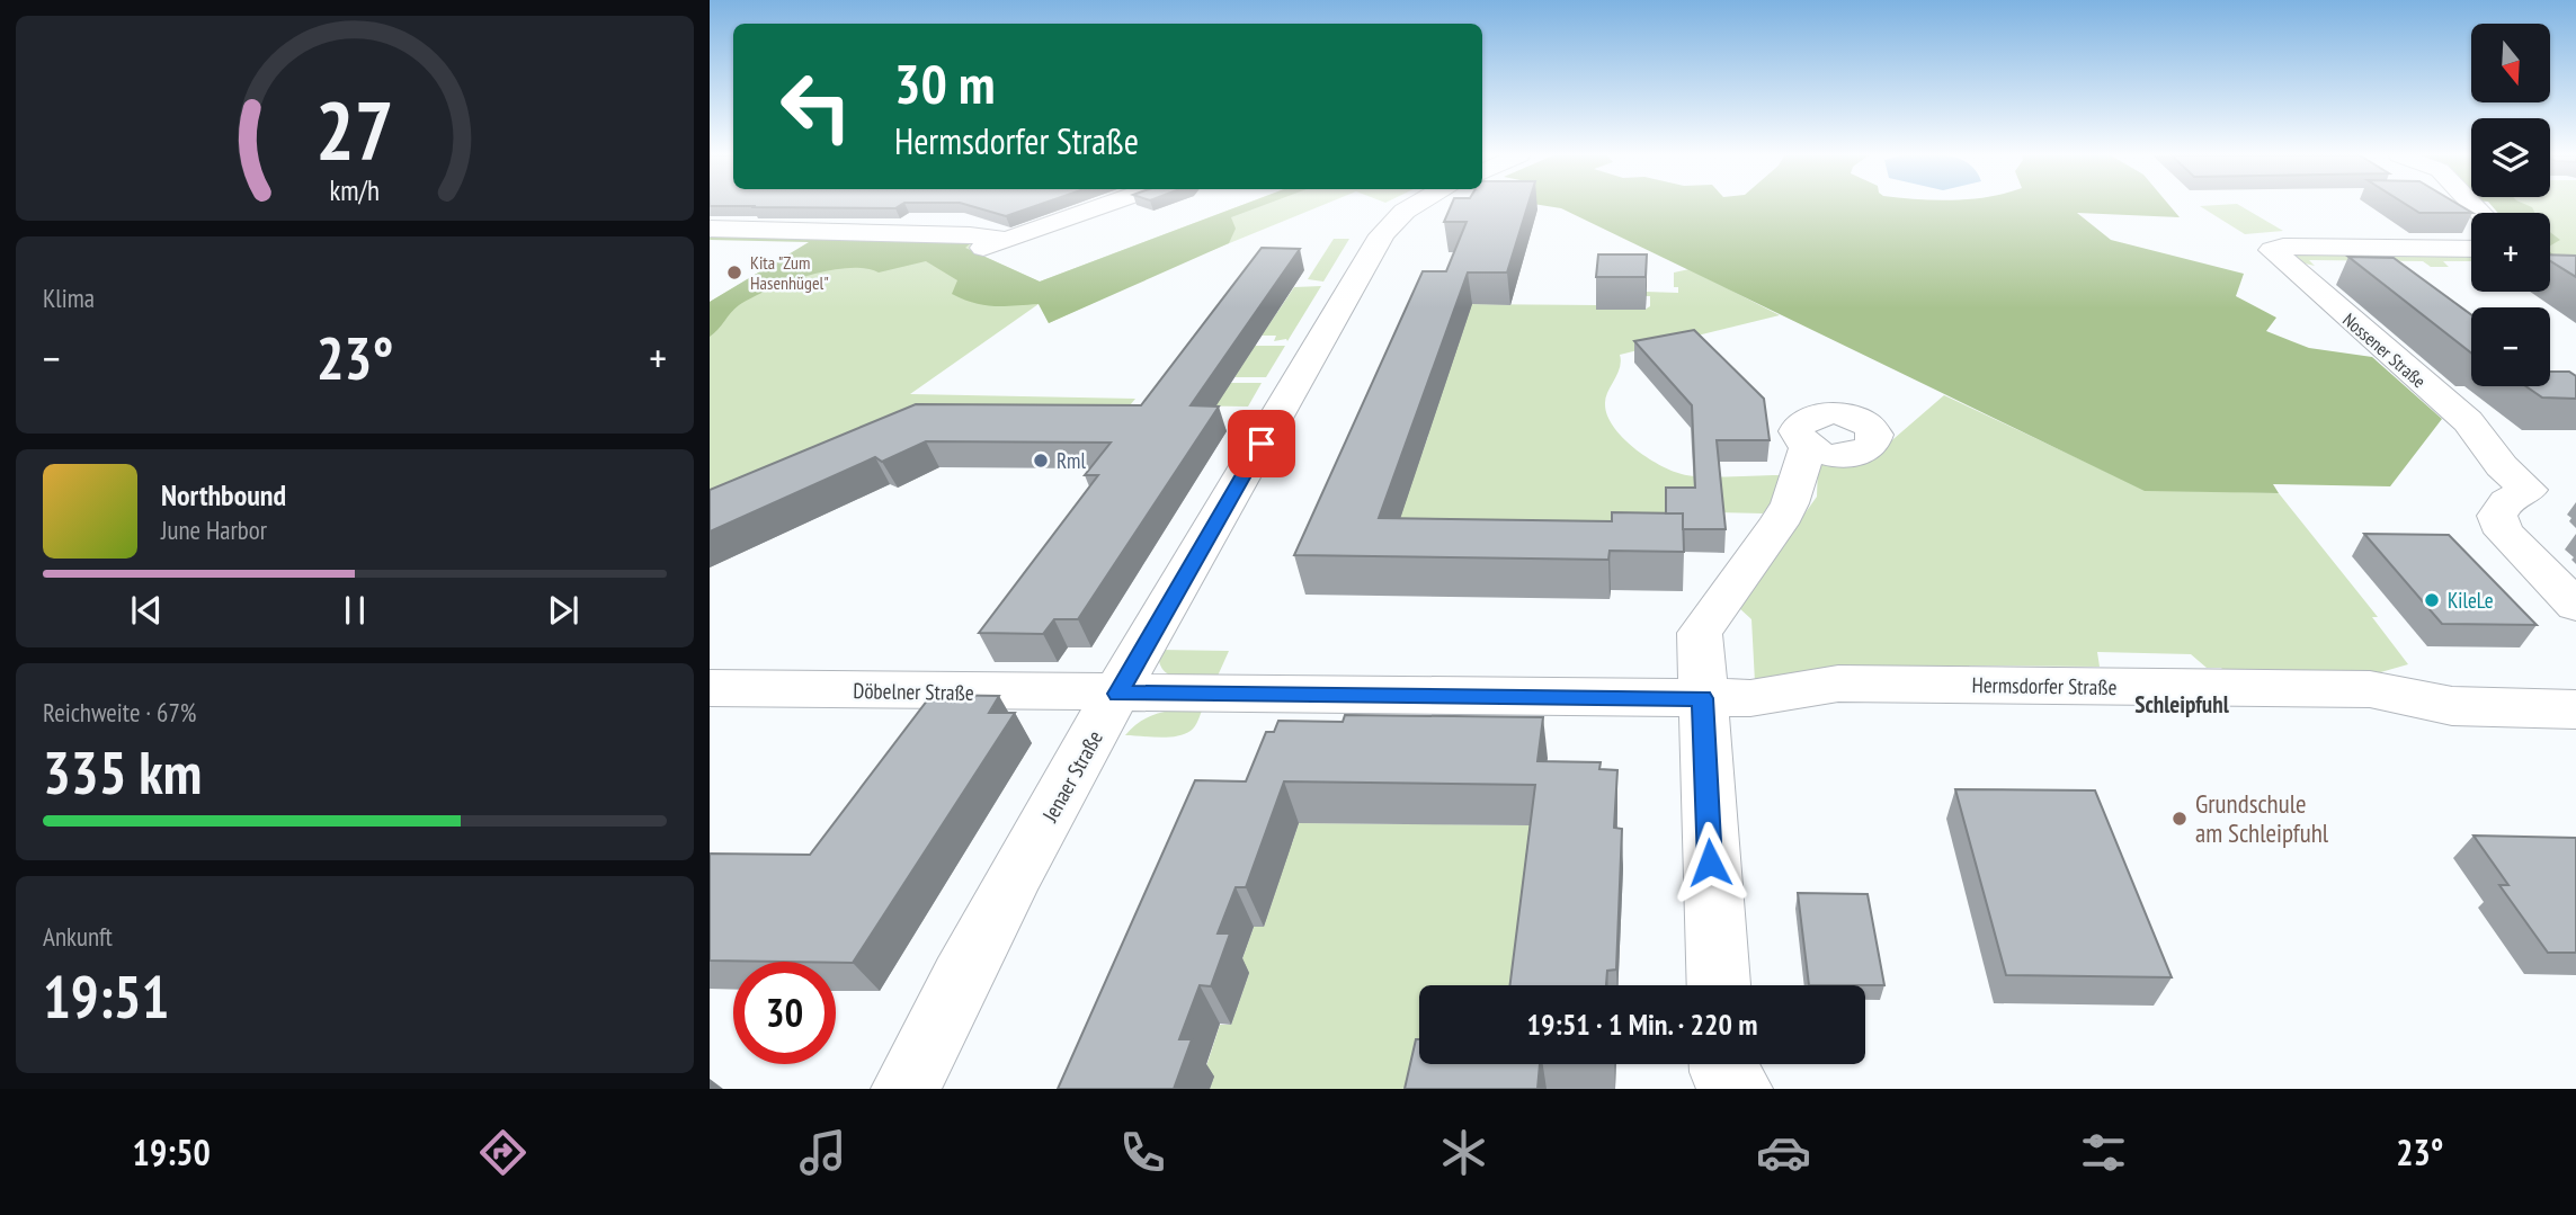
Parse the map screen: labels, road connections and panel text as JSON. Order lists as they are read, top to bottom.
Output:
{
  "streets": {
    "street": [
      "Nossener Straße",
      "Hermsdorfer Straße",
      "Döbelner Straße",
      "Jenaer Straße"
    ]
  },
  "crossings": [
    ["Hermsdorfer Straße", "Döbelner Straße"],
    ["Hermsdorfer Straße", "Jenaer Straße"],
    ["Döbelner Straße", "Jenaer Straße"]
  ],
  "districts": ["Schleipfuhl"],
  "places": [
    "Kita \"Zum Hasenhügel\"",
    "Rml",
    "KileLe",
    "Grundschule am Schleipfuhl"
  ],
  "north": "bottom",
  "page": {
    "map_buttons": ["+", "−"],
    "turn": ["30 m", "Hermsdorfer Straße"],
    "tile": [
      "Klima",
      ["Reichweite · 67%", "335 km"],
      ["Ankunft", "19:51"]
    ],
    "heat": ["−", "23°", "+"],
    "song": ["Northbound", "June Harbor"],
    "limit": "30",
    "trip": "19:51 · 1 Min. · 220 m",
    "tabs": ["19:50", "23°"],
    "gauge": ["27", "km/h"]
  }
}
